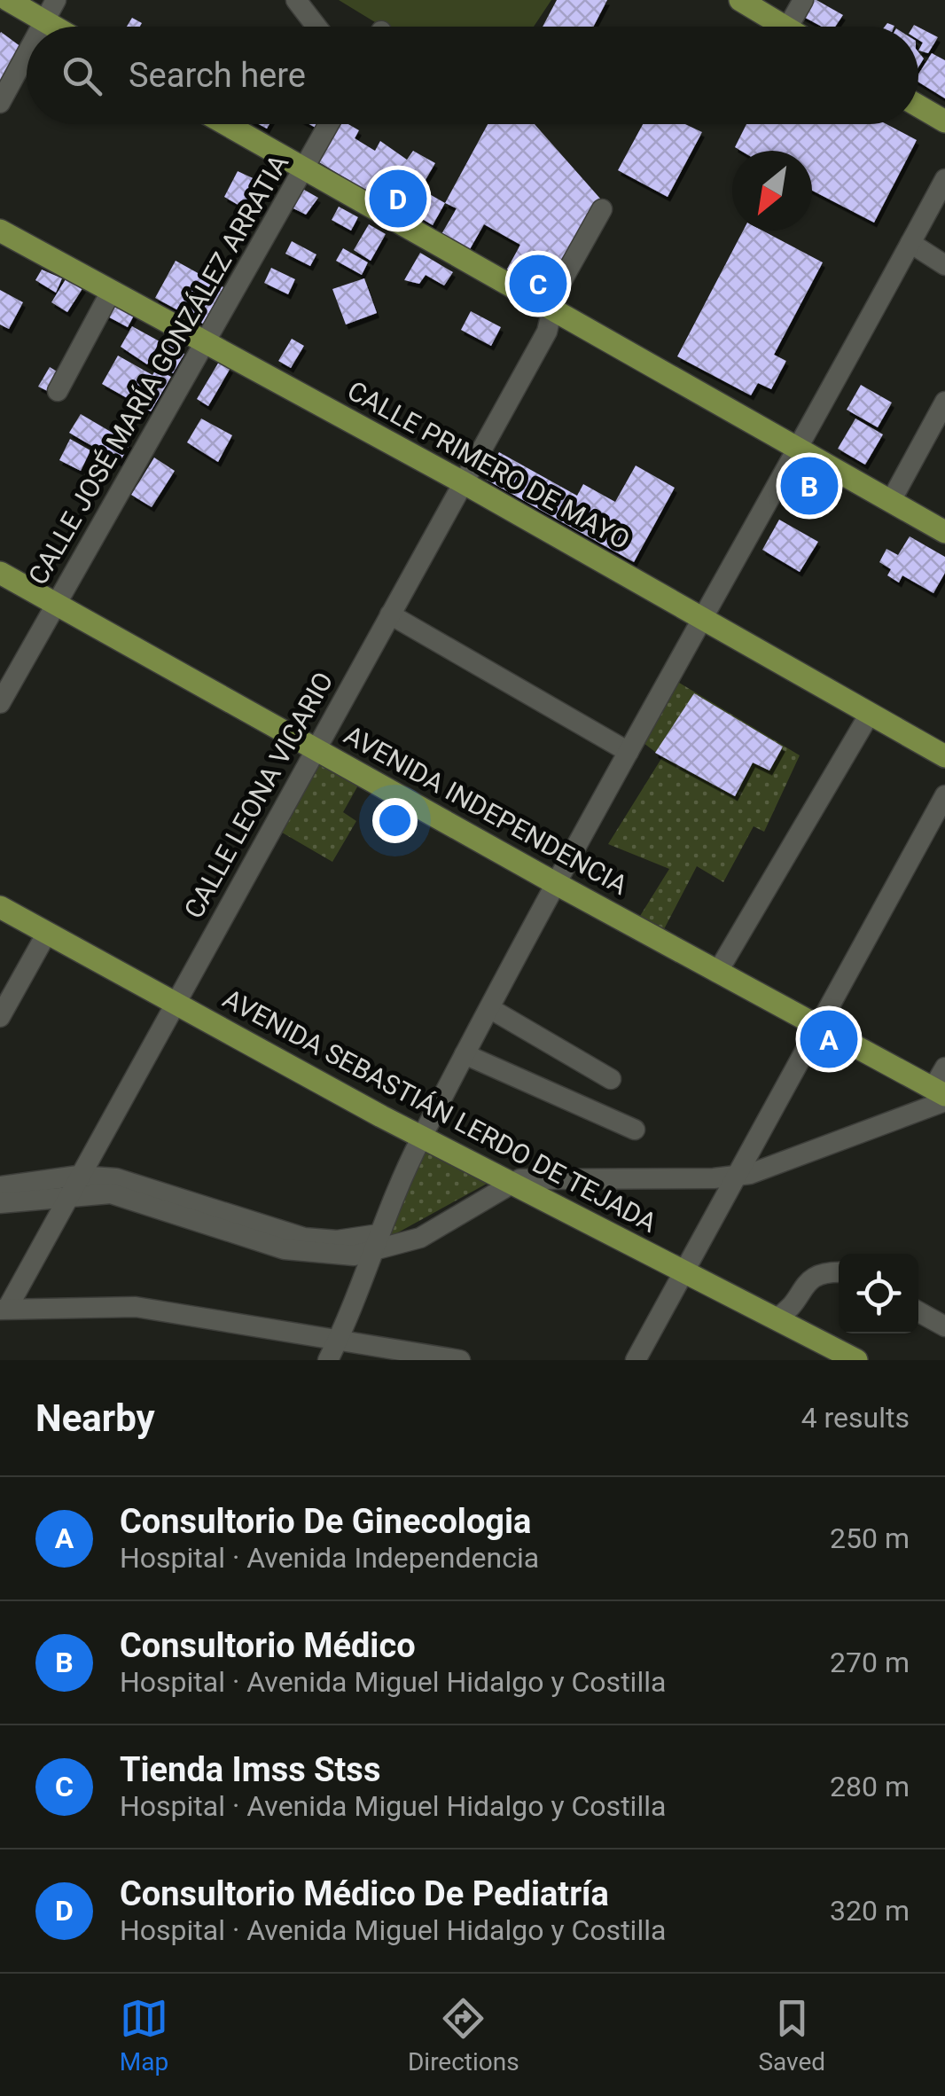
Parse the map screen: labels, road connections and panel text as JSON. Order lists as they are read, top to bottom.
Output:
{
  "streets": {
    "main road": ["CALLE PRIMERO DE MAYO", "AVENIDA INDEPENDENCIA", "AVENIDA SEBASTIÁN LERDO DE TEJADA"],
    "street": ["CALLE JOSÉ MARÍA GONZÁLEZ ARRATIA", "CALLE LEONA VICARIO"]
  },
  "crossings": [
    ["CALLE JOSÉ MARÍA GONZÁLEZ ARRATIA", "CALLE PRIMERO DE MAYO"],
    ["CALLE JOSÉ MARÍA GONZÁLEZ ARRATIA", "AVENIDA INDEPENDENCIA"],
    ["CALLE PRIMERO DE MAYO", "CALLE LEONA VICARIO"],
    ["CALLE LEONA VICARIO", "AVENIDA INDEPENDENCIA"],
    ["CALLE LEONA VICARIO", "AVENIDA SEBASTIÁN LERDO DE TEJADA"]
  ],
  "north": "bottom left",
  "page": {
    "search": "Search here",
    "pins": [
      "D",
      "C",
      "B",
      "A"
    ],
    "heading": ["Nearby", "4 results"],
    "list": [
      {
        "mark": "A",
        "name": "Consultorio De Ginecologia",
        "note": "Hospital · Avenida Independencia",
        "value": "250 m"
      },
      {
        "mark": "B",
        "name": "Consultorio Médico",
        "note": "Hospital · Avenida Miguel Hidalgo y Costilla",
        "value": "270 m"
      },
      {
        "mark": "C",
        "name": "Tienda Imss Stss",
        "note": "Hospital · Avenida Miguel Hidalgo y Costilla",
        "value": "280 m"
      },
      {
        "mark": "D",
        "name": "Consultorio Médico De Pediatría",
        "note": "Hospital · Avenida Miguel Hidalgo y Costilla",
        "value": "320 m"
      }
    ],
    "nav": ["Map", "Directions", "Saved"]
  }
}
